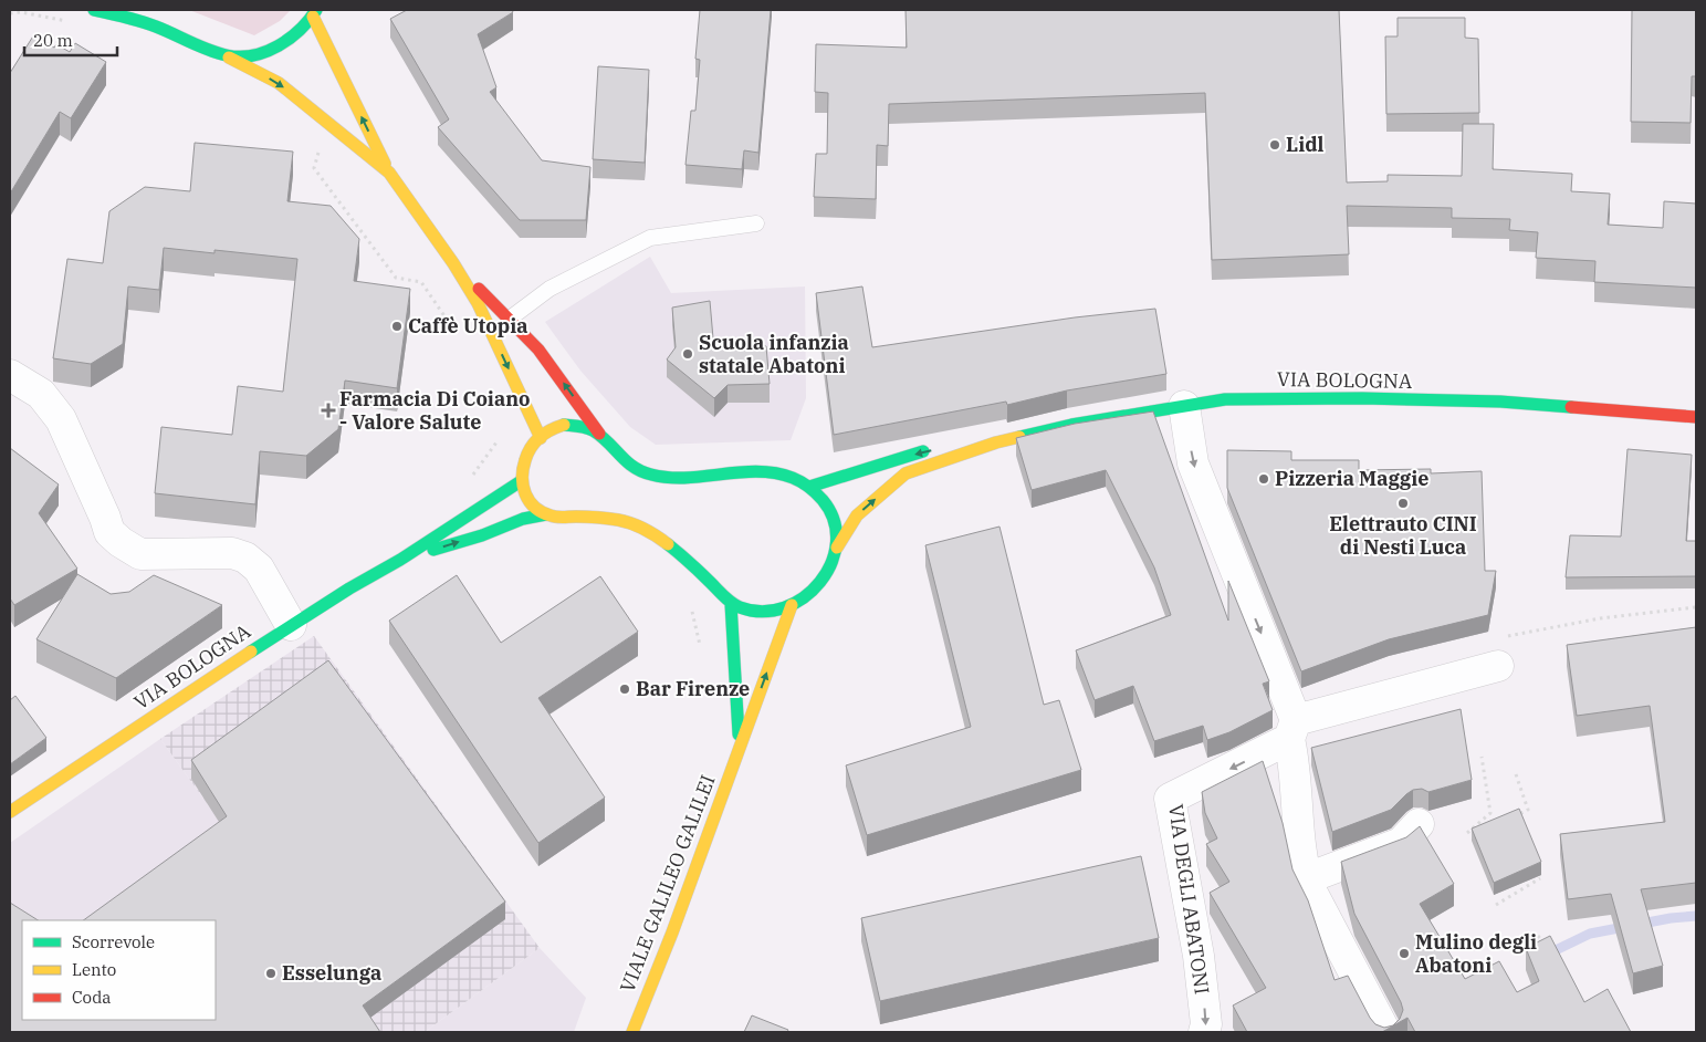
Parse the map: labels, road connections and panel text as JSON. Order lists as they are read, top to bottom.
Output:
{
  "streets": {
    "main road": ["VIA BOLOGNA", "VIALE GALILEO GALILEI"],
    "street": ["VIA DEGLI ABATONI"]
  },
  "places": {
    "other": [
      "Lidl",
      "Caffè Utopia",
      "Scuola infanzia statale Abatoni",
      "Pizzeria Maggie",
      "Elettrauto CINI di Nesti Luca",
      "Bar Firenze",
      "Mulino degli Abatoni",
      "Esselunga"
    ],
    "health": ["Farmacia Di Coiano - Valore Salute"]
  },
  "legend": ["Scorrevole", "Lento", "Coda"],
  "scale_bar": "20 m"
}
